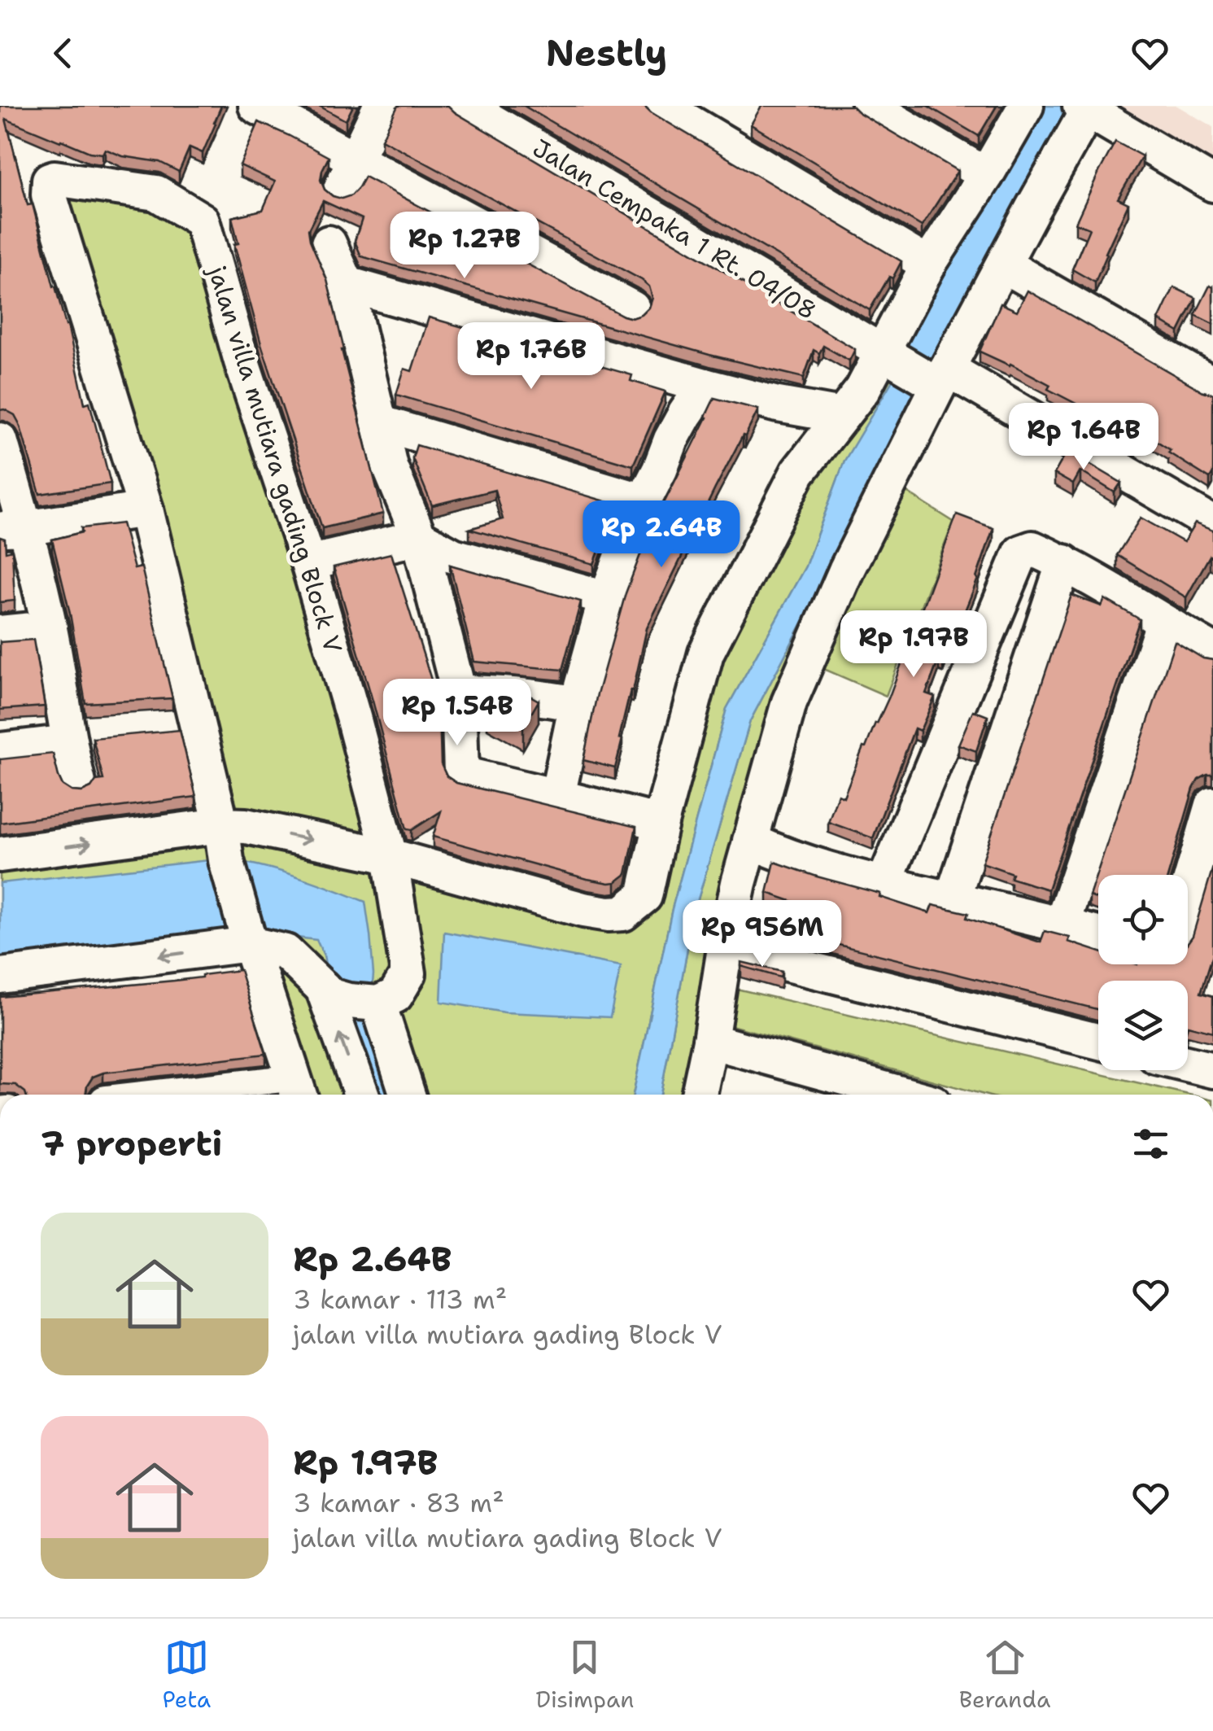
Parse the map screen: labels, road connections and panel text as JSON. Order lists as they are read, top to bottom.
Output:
{
  "streets": {
    "street": ["Jalan Cempaka 1 Rt. 04/08", "jalan villa mutiara gading Block V"]
  },
  "page": {
    "header": "Nestly",
    "price": [
      "Rp 1.27B",
      "Rp 1.76B",
      "Rp 1.64B",
      "Rp 2.64B",
      "Rp 1.97B",
      "Rp 1.54B",
      "Rp 956M"
    ],
    "heading": "7 properti",
    "list": [
      {
        "name": "Rp 2.64B",
        "note": "3 kamar · 113 m² · jalan villa mutiara gading Block V"
      },
      {
        "name": "Rp 1.97B",
        "note": "3 kamar · 83 m² · jalan villa mutiara gading Block V"
      }
    ],
    "tabs": ["Peta", "Disimpan", "Beranda"]
  }
}
